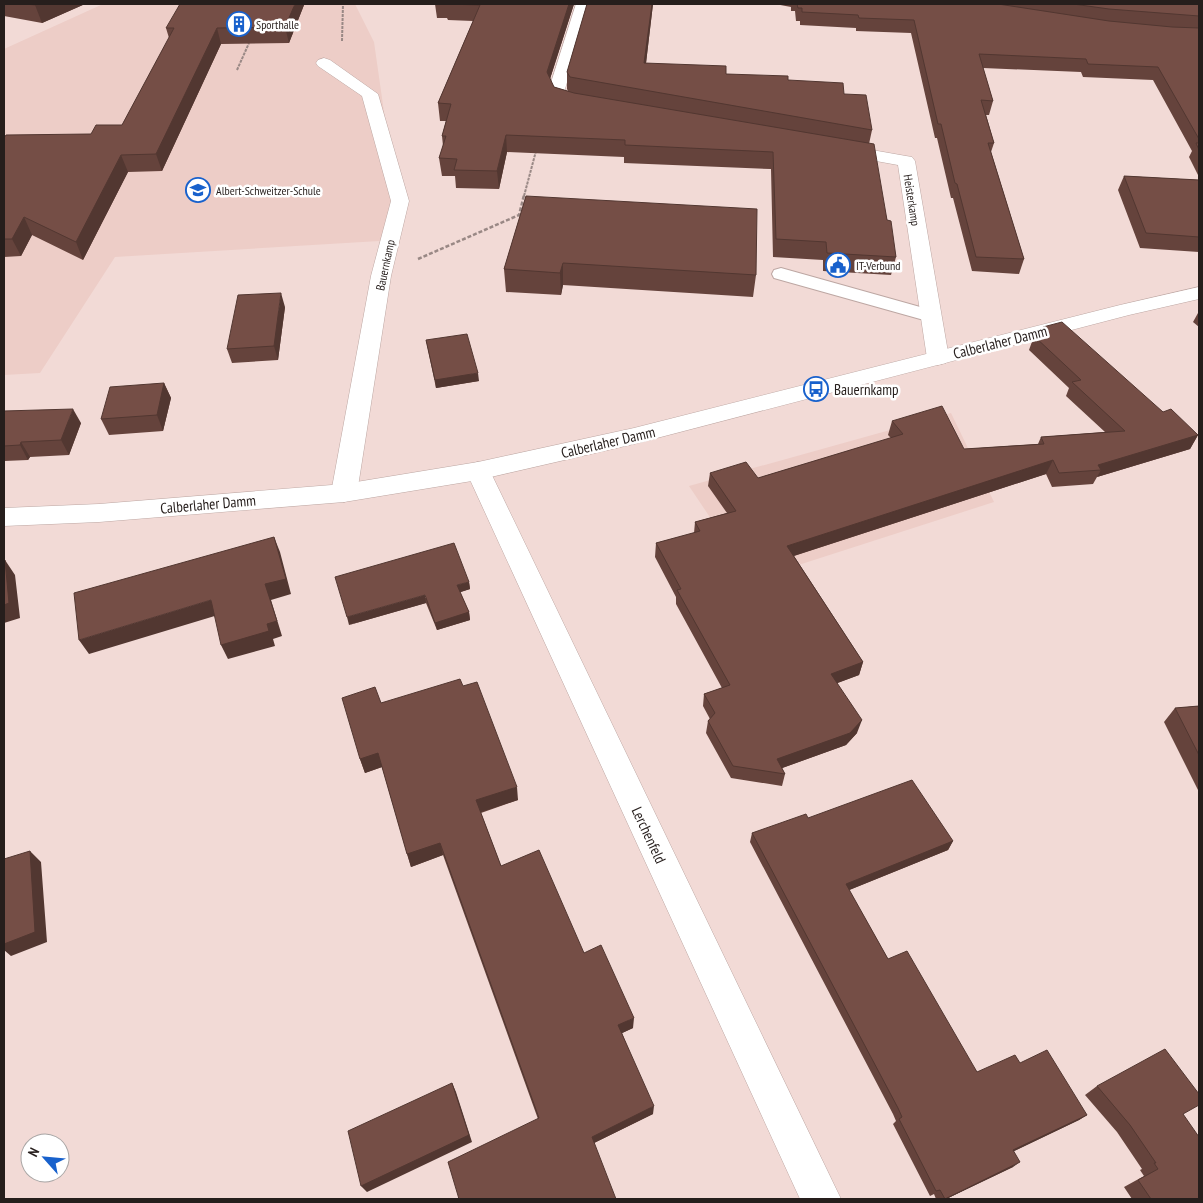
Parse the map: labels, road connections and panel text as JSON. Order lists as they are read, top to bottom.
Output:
{
  "streets": {
    "street": [
      "Heisterkamp",
      "Bauernkamp",
      "Calberlaher Damm",
      "Lerchenfeld"
    ]
  },
  "crossings": [
    ["Heisterkamp", "Calberlaher Damm"],
    ["Bauernkamp", "Calberlaher Damm"],
    ["Calberlaher Damm", "Lerchenfeld"]
  ],
  "places": {
    "building": ["Sporthalle"],
    "school or university": ["Albert-Schweitzer-Schule"],
    "public building": ["IT-Verbund"],
    "bus stop": ["Bauernkamp"]
  },
  "north": "top left"
}
